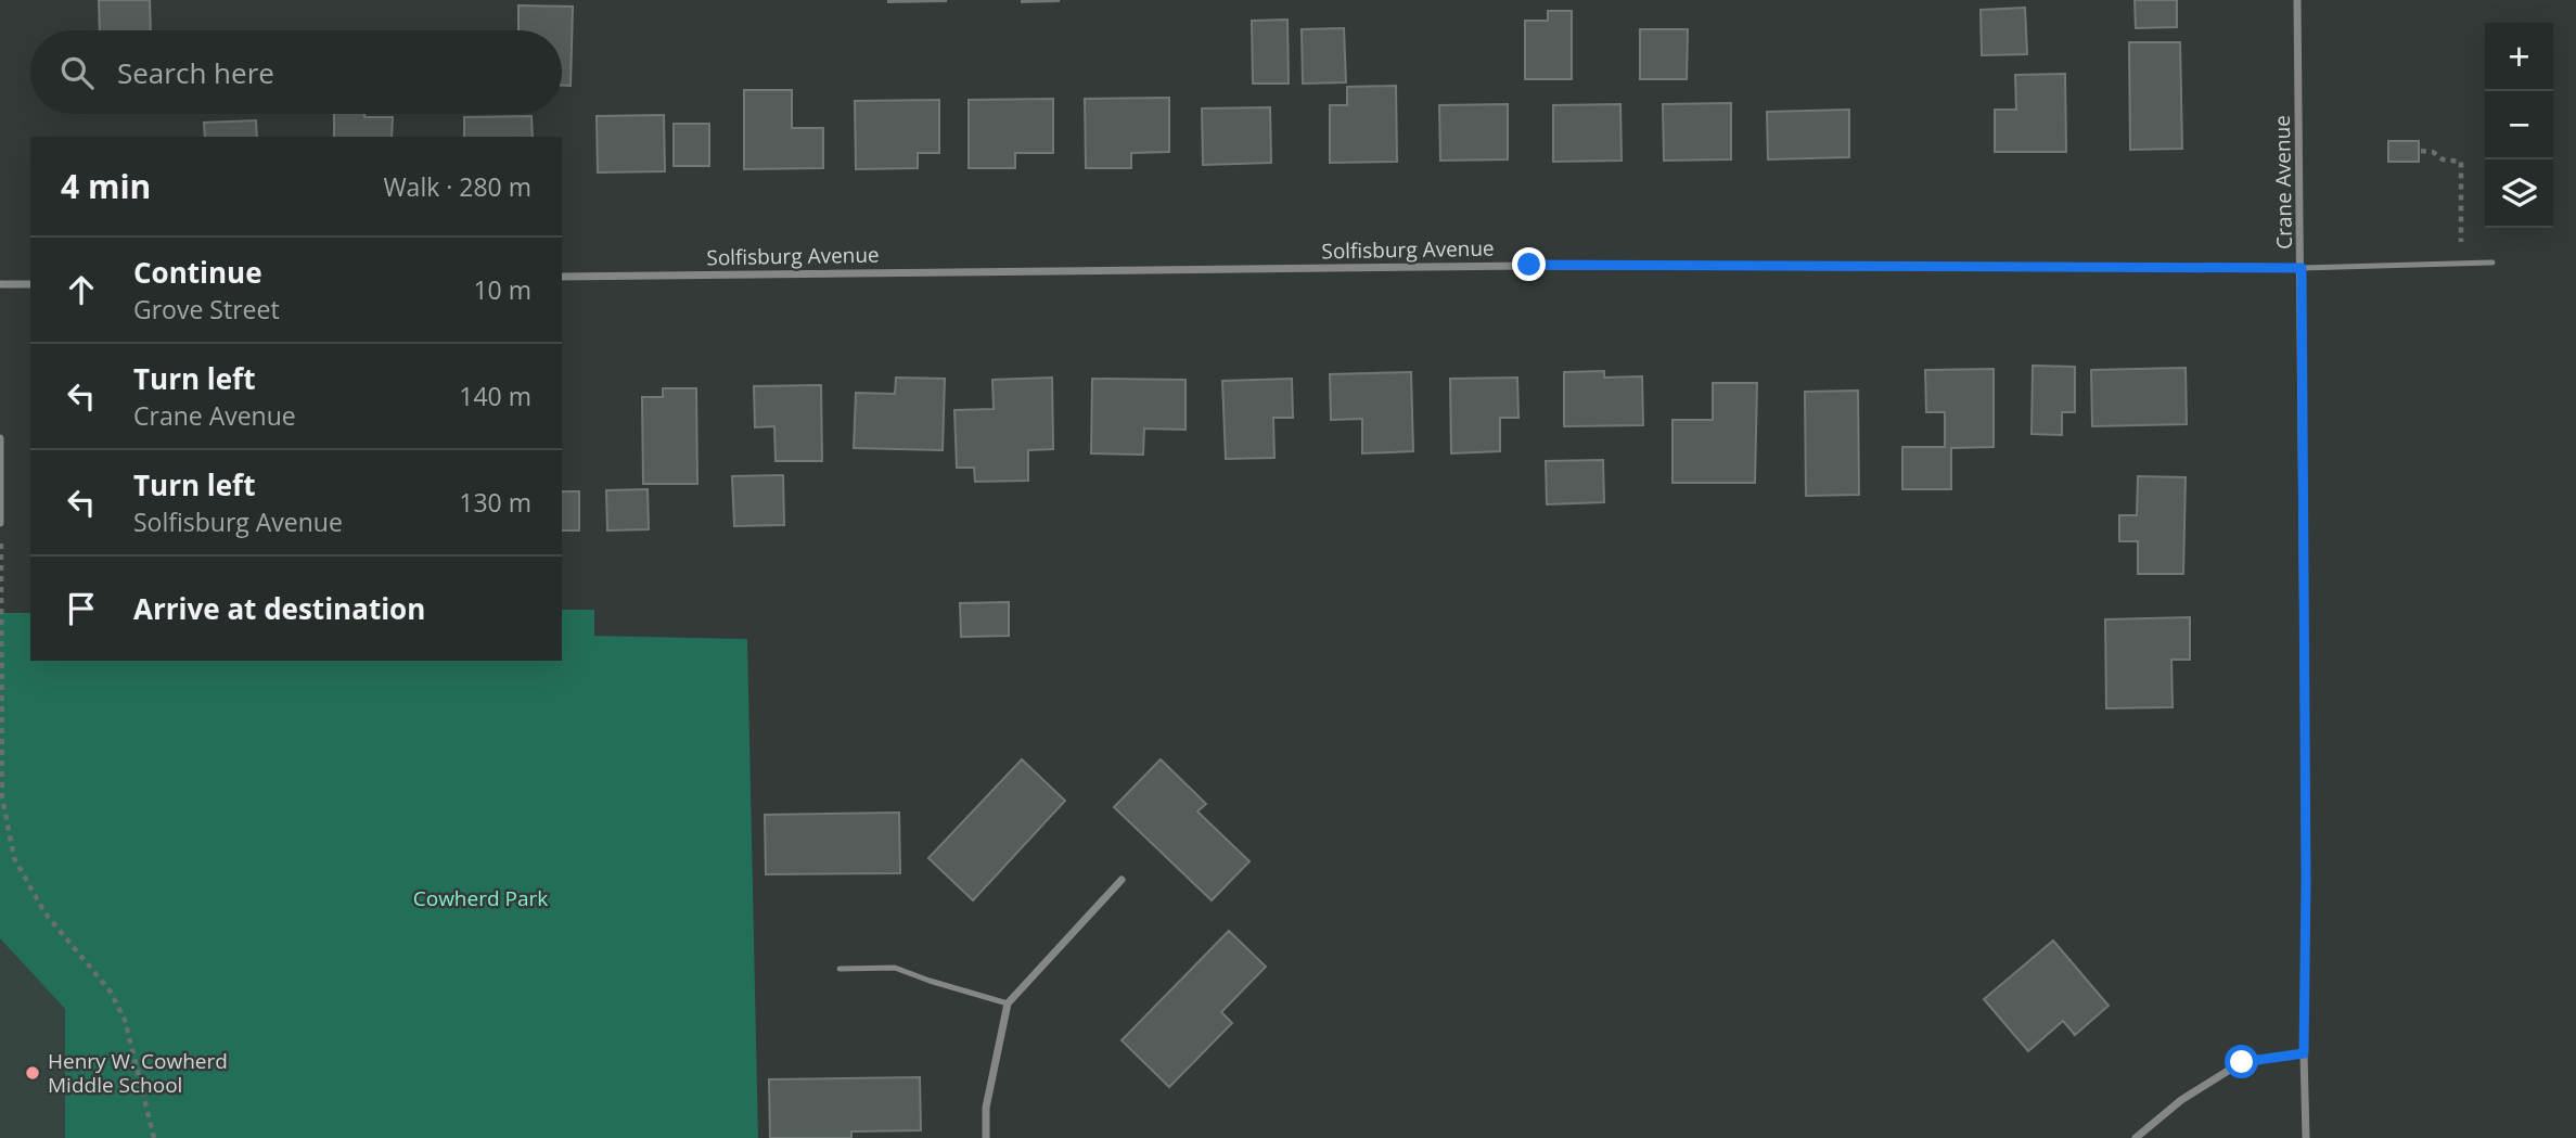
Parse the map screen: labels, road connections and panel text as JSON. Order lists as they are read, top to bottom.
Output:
{
  "streets": {
    "street": ["Crane Avenue", "Solfisburg Avenue"]
  },
  "crossings": [
    ["Crane Avenue", "Solfisburg Avenue"]
  ],
  "parks": ["Cowherd Park"],
  "places": ["Henry W. Cowherd Middle School"],
  "page": {
    "map_buttons": ["+", "−"],
    "search": "Search here",
    "heading": ["4 min", "Walk · 280 m"],
    "list": [
      ["Continue", "Grove Street", "10 m"],
      ["Turn left", "Crane Avenue", "140 m"],
      ["Turn left", "Solfisburg Avenue", "130 m"],
      "Arrive at destination"
    ]
  }
}
